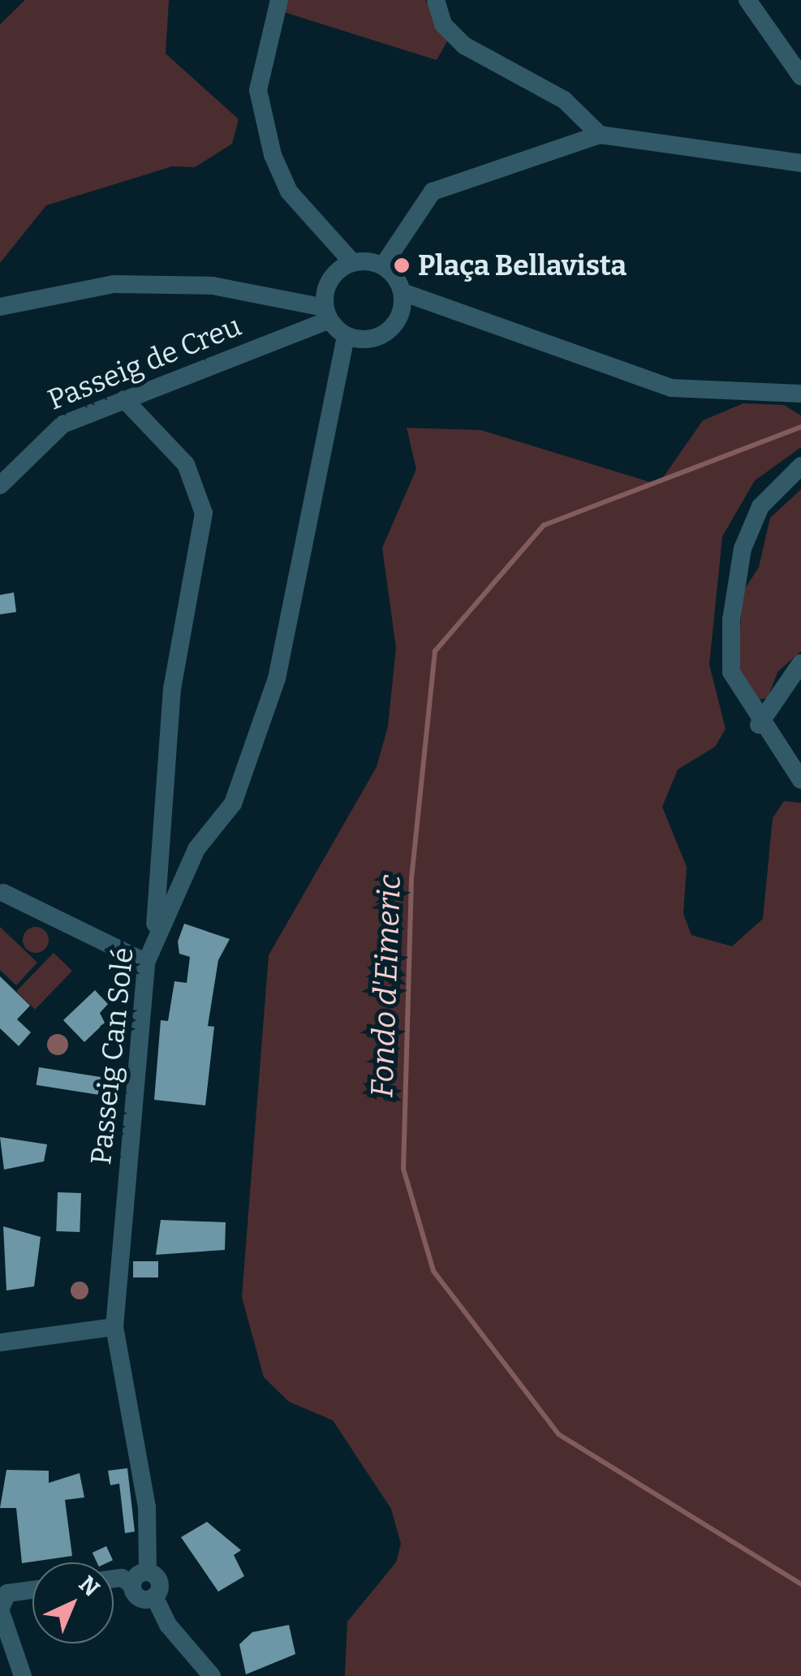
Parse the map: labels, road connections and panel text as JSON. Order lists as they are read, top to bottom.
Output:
{
  "streets": {
    "street": ["Passeig de Creu", "Passeig Can Solé"]
  },
  "crossings": [
    ["Passeig de Creu", "Passeig Can Solé"]
  ],
  "water": ["Fondo d'Eimeric"],
  "places": ["Plaça Bellavista"],
  "north": "top right"
}
